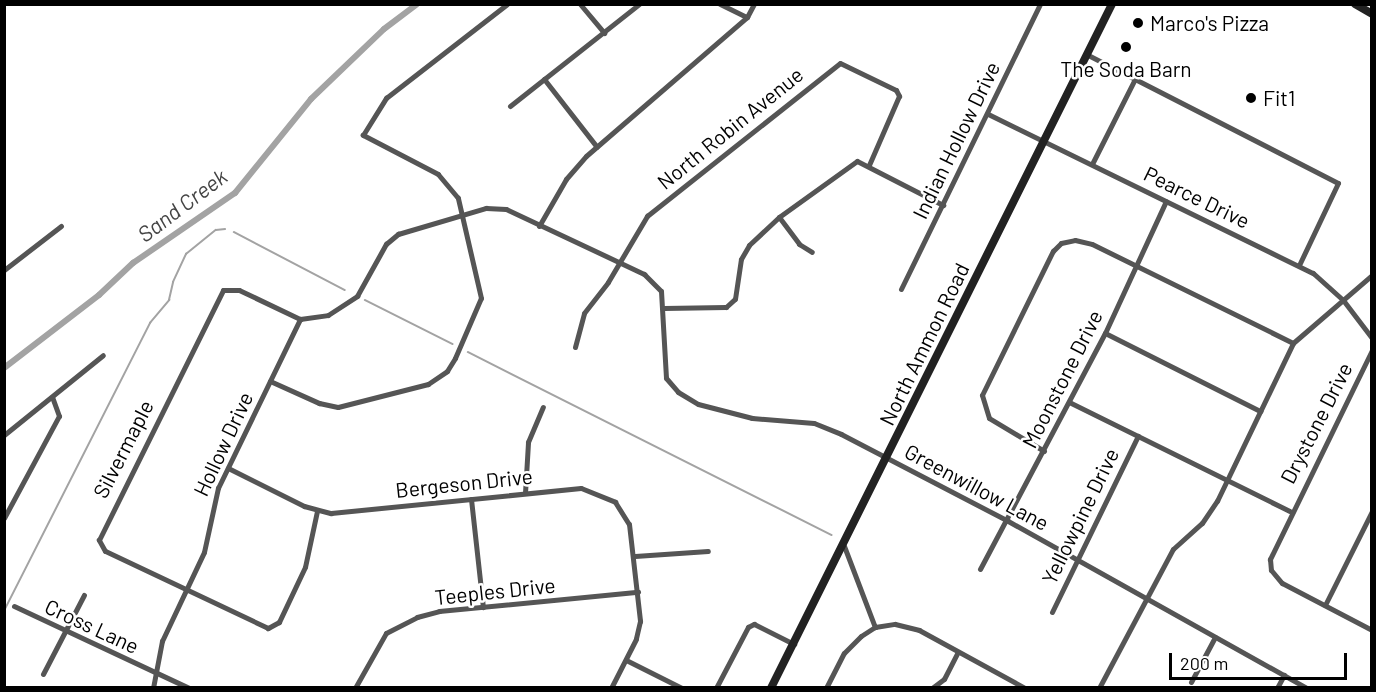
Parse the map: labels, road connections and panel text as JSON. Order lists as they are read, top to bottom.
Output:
{
  "streets": {
    "main road": ["North Ammon Road"],
    "street": [
      "North Robin Avenue",
      "Indian Hollow Drive",
      "Pearce Drive",
      "Moonstone Drive",
      "Drystone Drive",
      "Hollow Drive",
      "Silvermaple",
      "Bergeson Drive",
      "Greenwillow Lane",
      "Yellowpine Drive",
      "Teeples Drive",
      "Cross Lane"
    ]
  },
  "crossings": [
    ["North Robin Avenue", "Greenwillow Lane"],
    ["Indian Hollow Drive", "Pearce Drive"],
    ["Pearce Drive", "North Ammon Road"],
    ["Pearce Drive", "Moonstone Drive"],
    ["North Ammon Road", "Greenwillow Lane"],
    ["Moonstone Drive", "Greenwillow Lane"],
    ["Hollow Drive", "Silvermaple"],
    ["Hollow Drive", "Bergeson Drive"],
    ["Hollow Drive", "Greenwillow Lane"],
    ["Hollow Drive", "Cross Lane"],
    ["Silvermaple", "Bergeson Drive"],
    ["Silvermaple", "Greenwillow Lane"],
    ["Bergeson Drive", "Teeples Drive"],
    ["Greenwillow Lane", "Yellowpine Drive"]
  ],
  "water": ["Sand Creek"],
  "places": ["Marco's Pizza", "The Soda Barn", "Fit1"],
  "scale_bar": "200 m"
}
